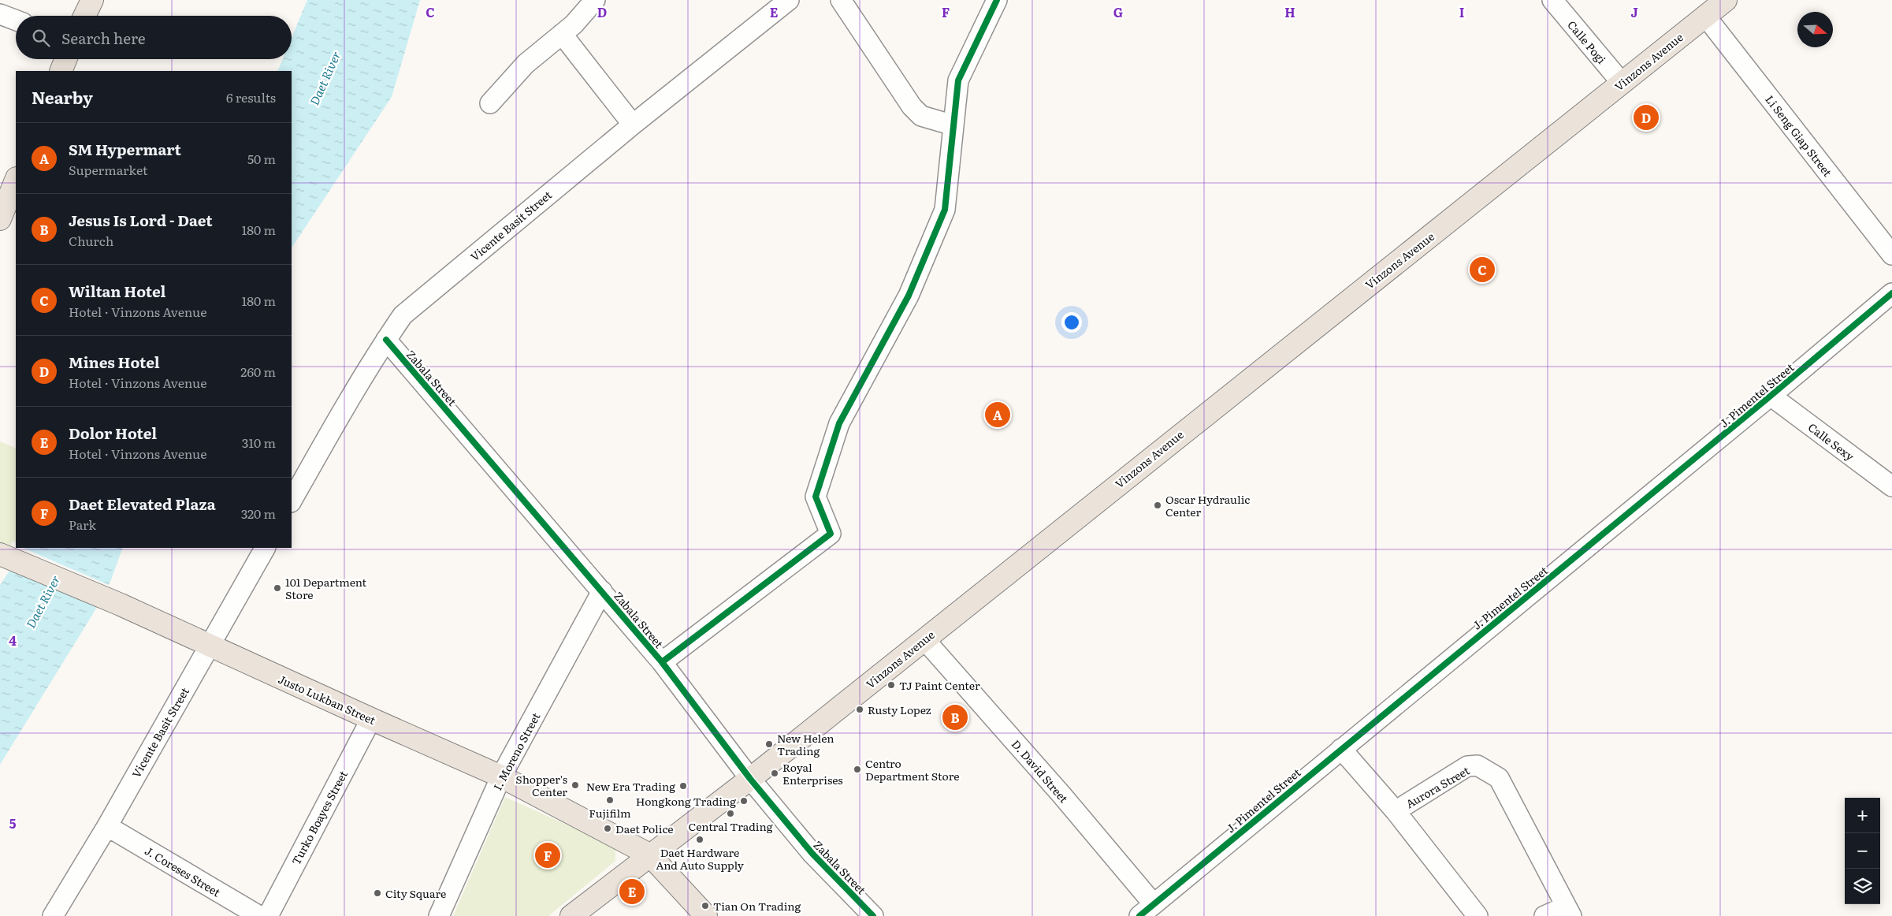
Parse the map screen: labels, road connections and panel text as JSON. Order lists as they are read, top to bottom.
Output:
{
  "streets": {
    "main road": ["Vinzons Avenue", "Justo Lukban Street"],
    "street": [
      "Calle Pogi",
      "Li Seng Giap Street",
      "Vicente Basit Street",
      "Zabala Street",
      "J. Pimentel Street",
      "Calle Sexy",
      "I. Moreno Street",
      "D. David Street",
      "Aurora Street",
      "Turko Boayes Street",
      "J. Coreses Street"
    ]
  },
  "crossings": [
    ["Calle Pogi", "Vinzons Avenue"],
    ["Vinzons Avenue", "Li Seng Giap Street"],
    ["Vinzons Avenue", "Zabala Street"],
    ["Vinzons Avenue", "Justo Lukban Street"],
    ["Vinzons Avenue", "D. David Street"],
    ["Vicente Basit Street", "Zabala Street"],
    ["Vicente Basit Street", "Justo Lukban Street"],
    ["Vicente Basit Street", "J. Coreses Street"],
    ["Zabala Street", "I. Moreno Street"],
    ["J. Pimentel Street", "Calle Sexy"],
    ["J. Pimentel Street", "D. David Street"],
    ["J. Pimentel Street", "Aurora Street"],
    ["Justo Lukban Street", "I. Moreno Street"],
    ["Justo Lukban Street", "Turko Boayes Street"]
  ],
  "water": ["Daet River"],
  "places": [
    "Oscar Hydraulic Center",
    "101 Department Store",
    "TJ Paint Center",
    "Rusty Lopez",
    "New Helen Trading",
    "Centro Department Store",
    "Royal Enterprises",
    "Shopper's Center",
    "New Era Trading",
    "Fujifilm",
    "Hongkong Trading",
    "Central Trading",
    "Daet Police",
    "Daet Hardware And Auto Supply",
    "City Square",
    "Tian On Trading"
  ],
  "north": "right",
  "page": {
    "search": "Search here",
    "heading": ["Nearby", "6 results"],
    "pins": [
      "D",
      "C",
      "A",
      "B",
      "F",
      "E"
    ],
    "list": [
      {
        "mark": "A",
        "name": "SM Hypermart",
        "note": "Supermarket",
        "value": "50 m"
      },
      {
        "mark": "B",
        "name": "Jesus Is Lord - Daet",
        "note": "Church",
        "value": "180 m"
      },
      {
        "mark": "C",
        "name": "Wiltan Hotel",
        "note": "Hotel · Vinzons Avenue",
        "value": "180 m"
      },
      {
        "mark": "D",
        "name": "Mines Hotel",
        "note": "Hotel · Vinzons Avenue",
        "value": "260 m"
      },
      {
        "mark": "E",
        "name": "Dolor Hotel",
        "note": "Hotel · Vinzons Avenue",
        "value": "310 m"
      },
      {
        "mark": "F",
        "name": "Daet Elevated Plaza",
        "note": "Park",
        "value": "320 m"
      }
    ],
    "map_buttons": ["+", "−"]
  },
  "grid": {
    "columns": [
      "C",
      "D",
      "E",
      "F",
      "G",
      "H",
      "I",
      "J"
    ],
    "rows": ["4", "5"]
  }
}
